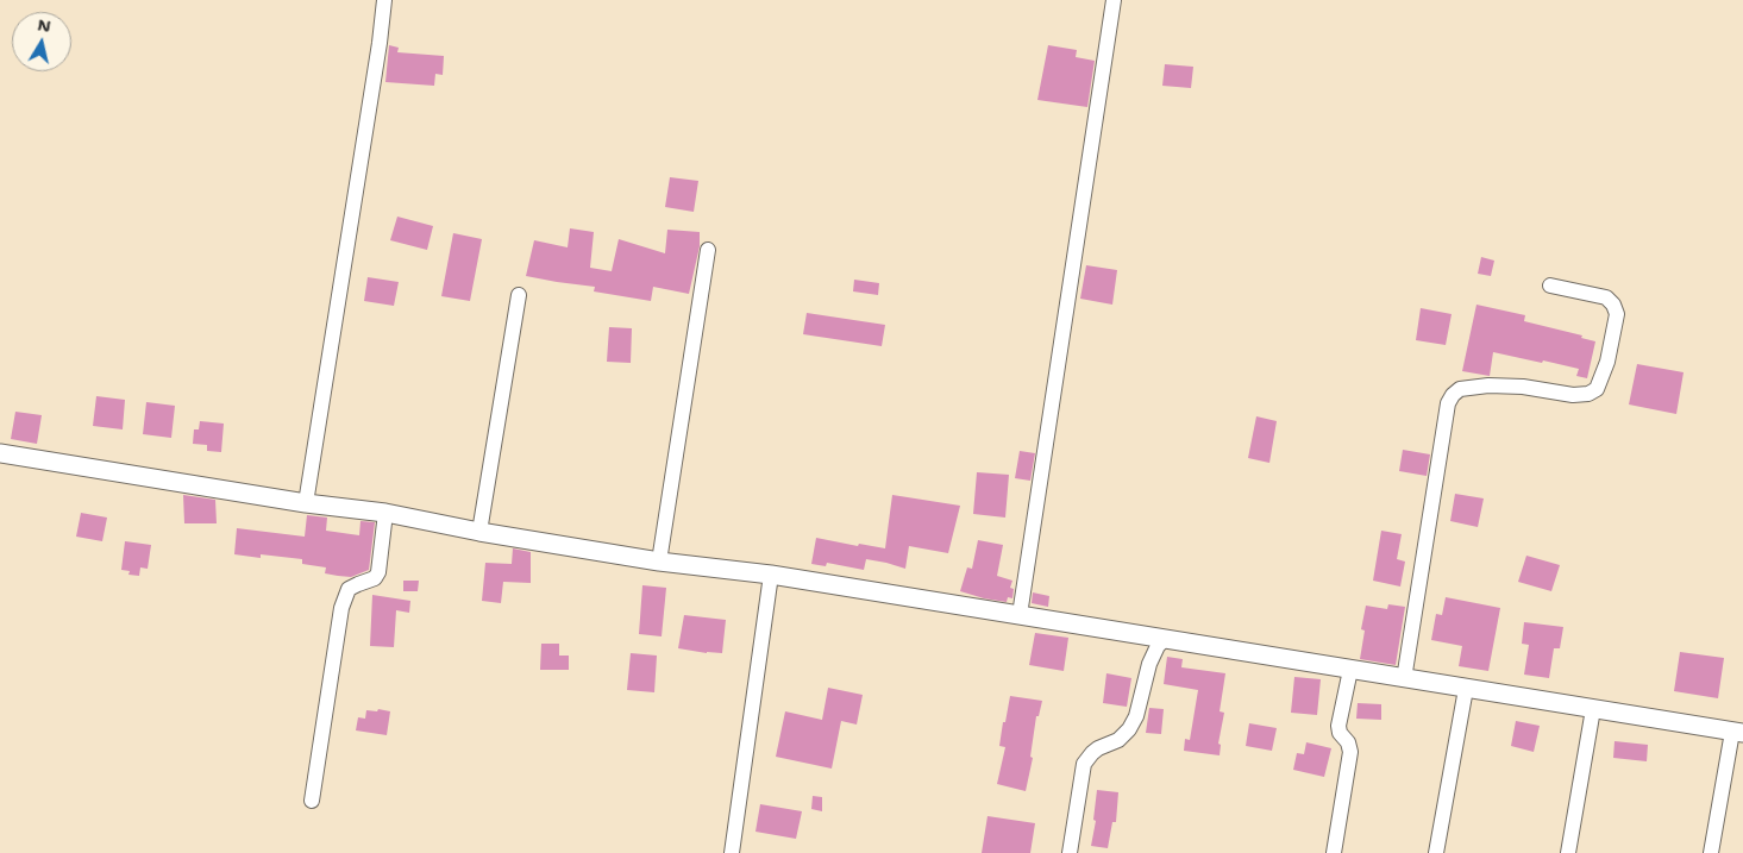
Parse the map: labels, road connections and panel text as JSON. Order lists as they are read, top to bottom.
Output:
{
  "north": "top"
}
